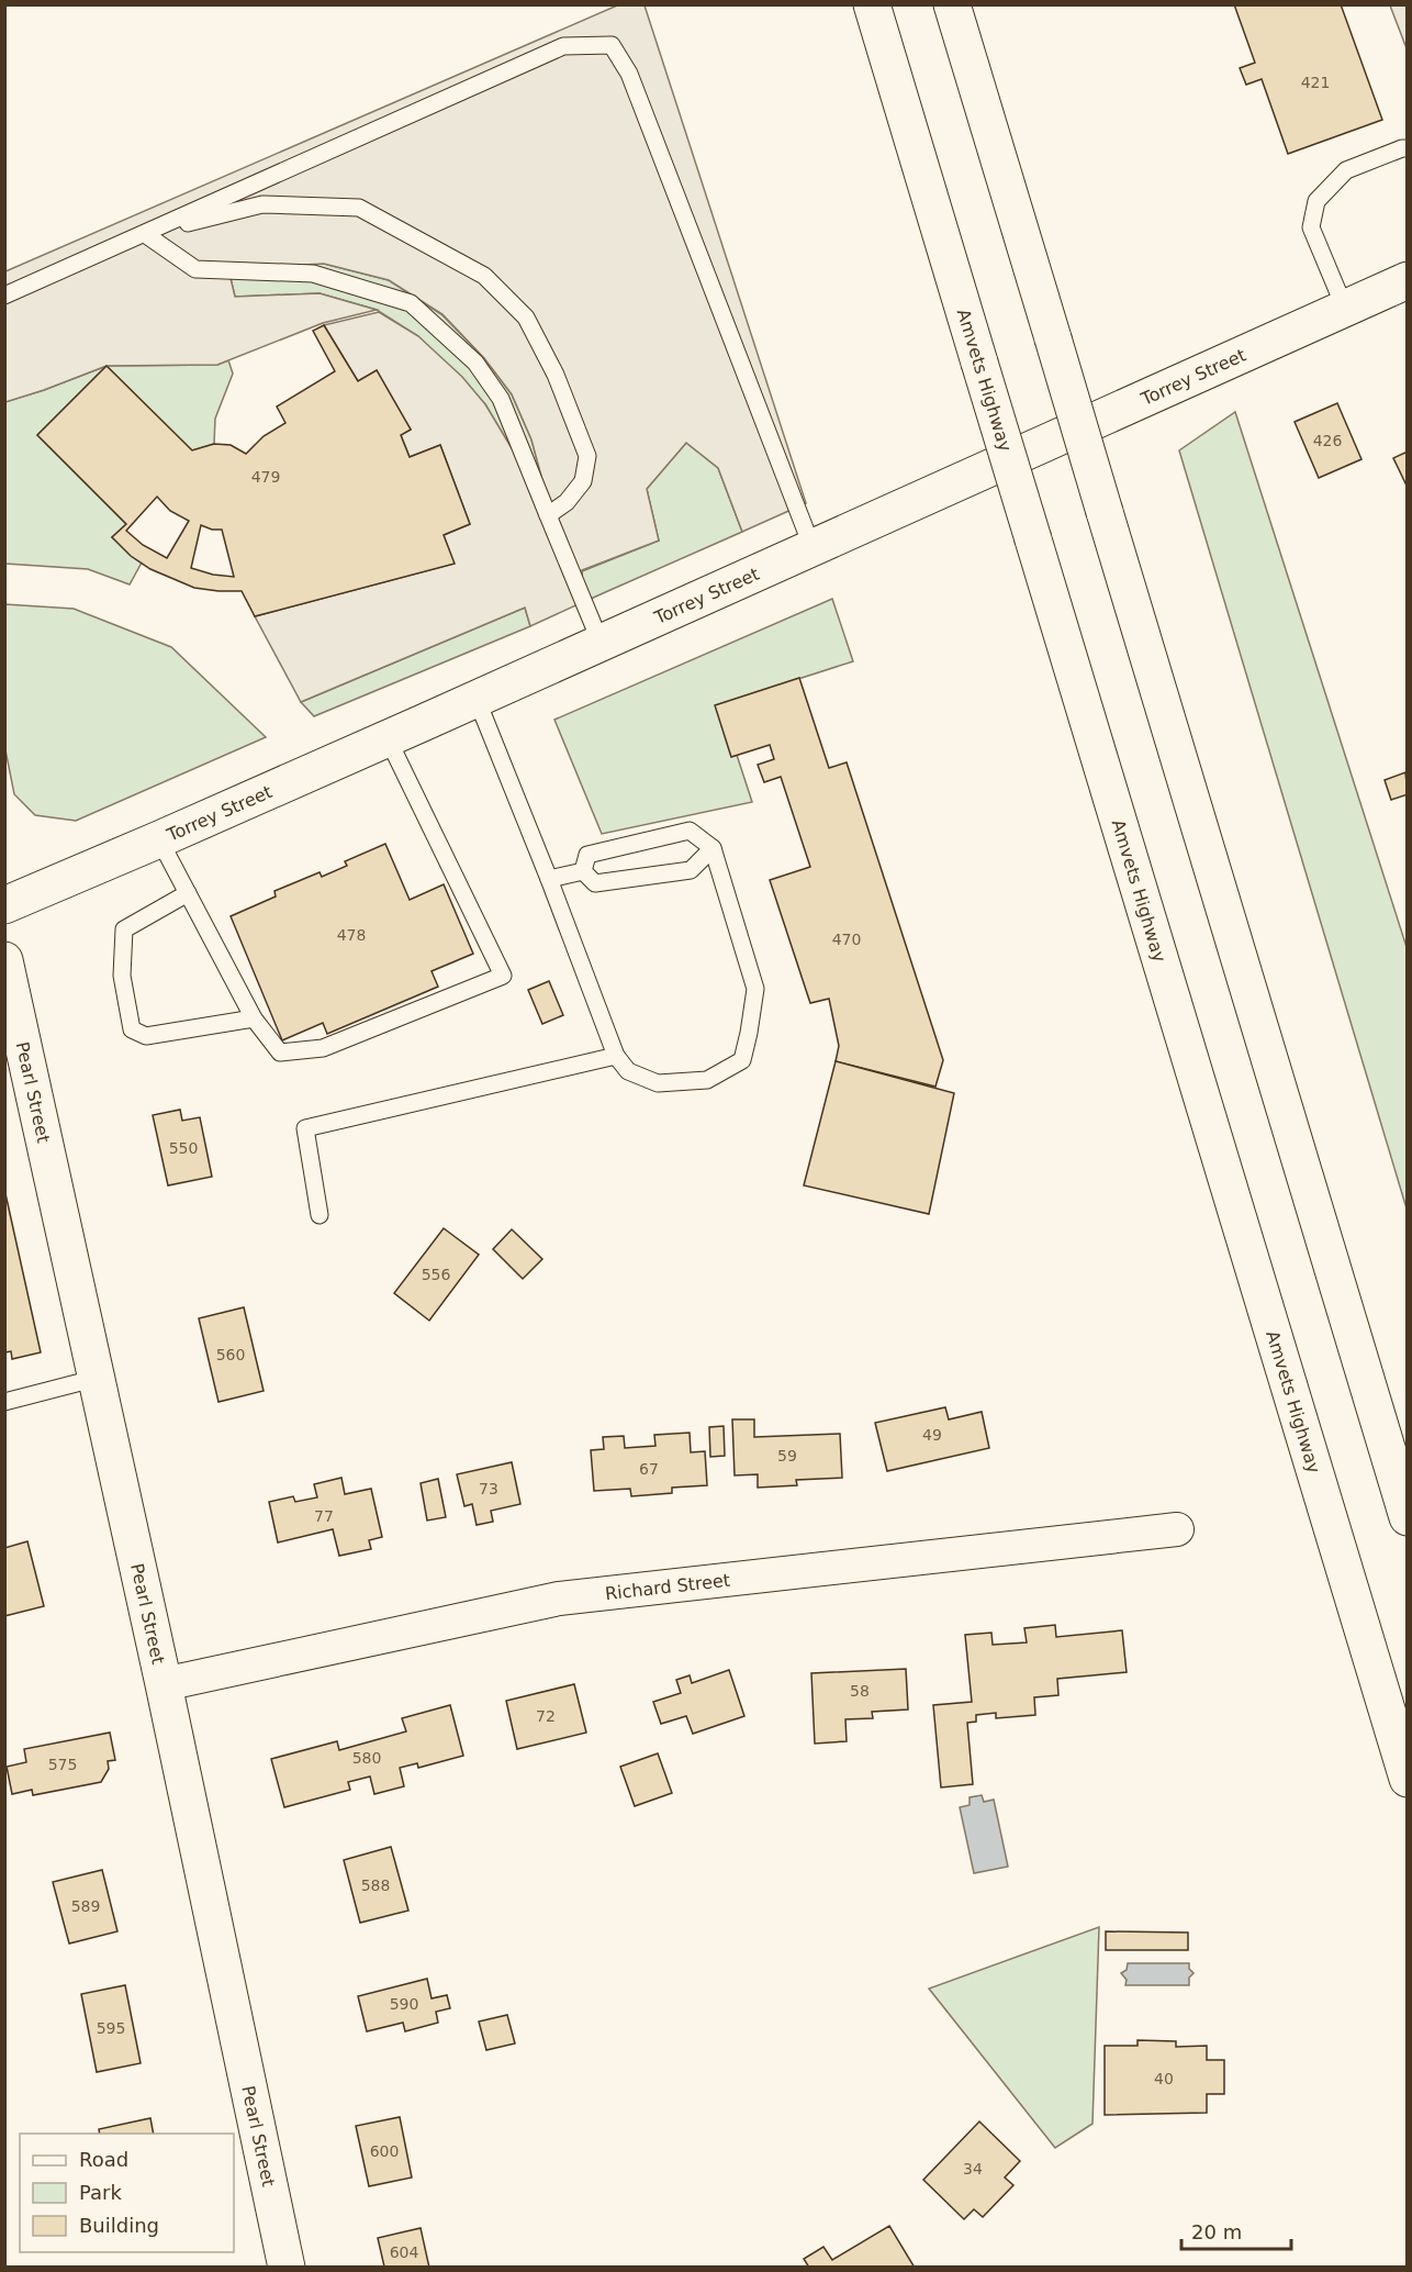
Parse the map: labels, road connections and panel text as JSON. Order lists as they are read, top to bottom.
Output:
{
  "streets": {
    "main road": ["Torrey Street", "Amvets Highway", "Pearl Street"],
    "street": ["Richard Street"]
  },
  "crossings": [
    ["Pearl Street", "Richard Street"]
  ],
  "house_numbers": [
    "421",
    "426",
    "479",
    "478",
    "470",
    "550",
    "556",
    "560",
    "49",
    "59",
    "67",
    "73",
    "77",
    "58",
    "72",
    "580",
    "575",
    "588",
    "589",
    "590",
    "595",
    "40",
    "600",
    "34",
    "604"
  ],
  "legend": ["Road", "Park", "Building"],
  "scale_bar": "20 m"
}
